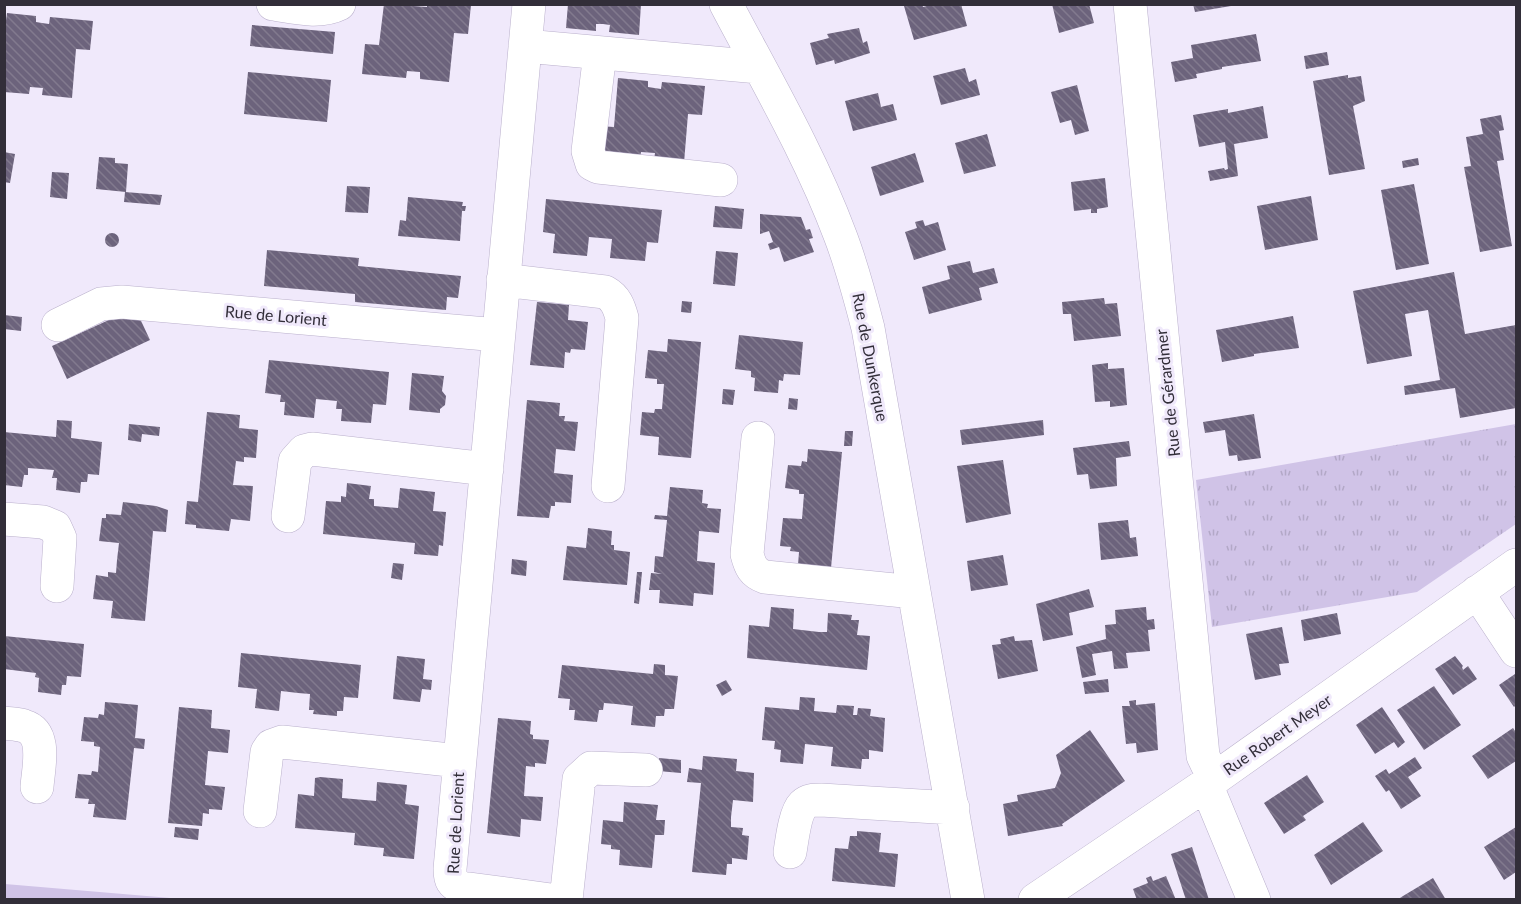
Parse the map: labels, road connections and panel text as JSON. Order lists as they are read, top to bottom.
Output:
{
  "streets": {
    "street": [
      "Rue de Lorient",
      "Rue de Dunkerque",
      "Rue de Gérardmer",
      "Rue Robert Meyer"
    ]
  },
  "crossings": [
    ["Rue de Gérardmer", "Rue Robert Meyer"]
  ]
}
